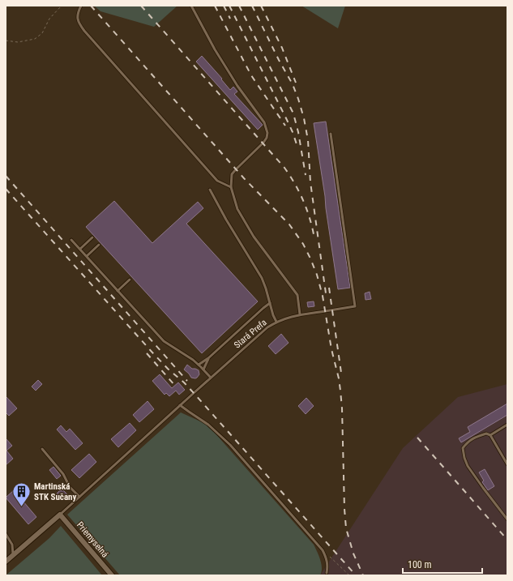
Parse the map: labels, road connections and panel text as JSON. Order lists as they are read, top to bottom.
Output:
{
  "streets": {
    "street": ["Priemyselná"],
    "lane": ["Stará Prefa"]
  },
  "crossings": [
    ["Stará Prefa", "Priemyselná"]
  ],
  "places": {
    "building": ["Martinská STK Sučany"]
  },
  "scale_bar": "100 m"
}
